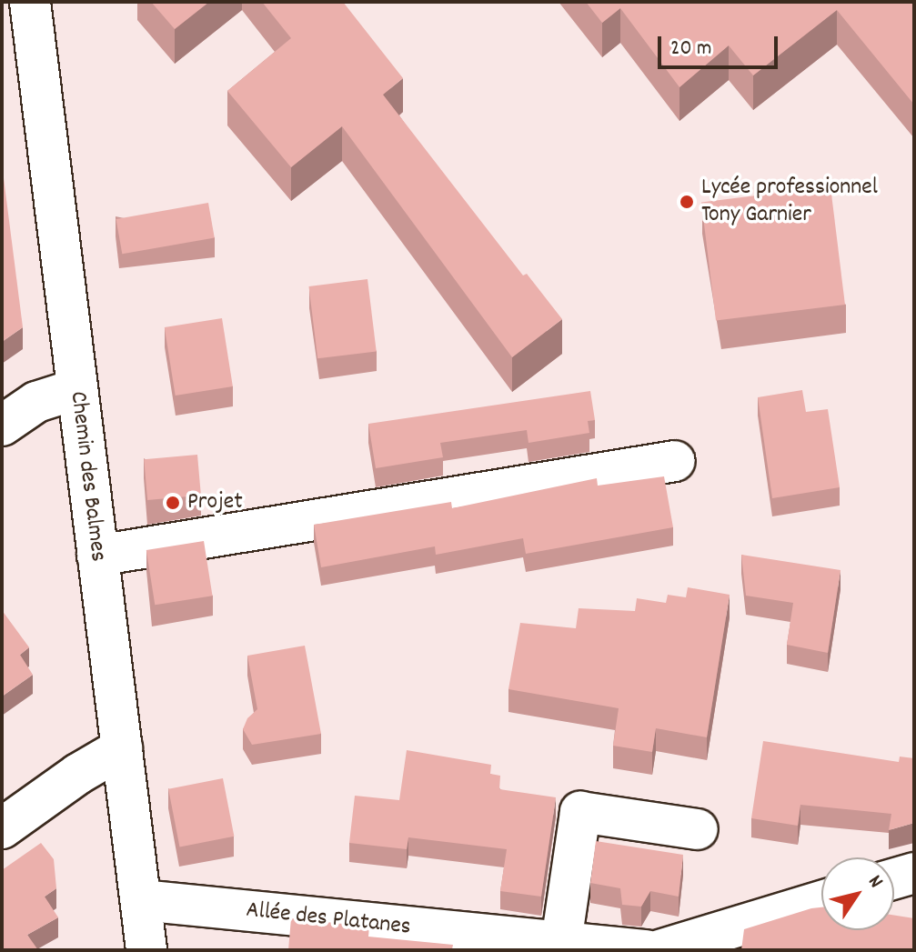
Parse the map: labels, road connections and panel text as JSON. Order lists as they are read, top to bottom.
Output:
{
  "streets": {
    "street": ["Chemin des Balmes", "Allée des Platanes"]
  },
  "crossings": [
    ["Chemin des Balmes", "Allée des Platanes"]
  ],
  "places": ["Lycée professionnel Tony Garnier", "Projet"],
  "scale_bar": "20 m",
  "north": "top right"
}
